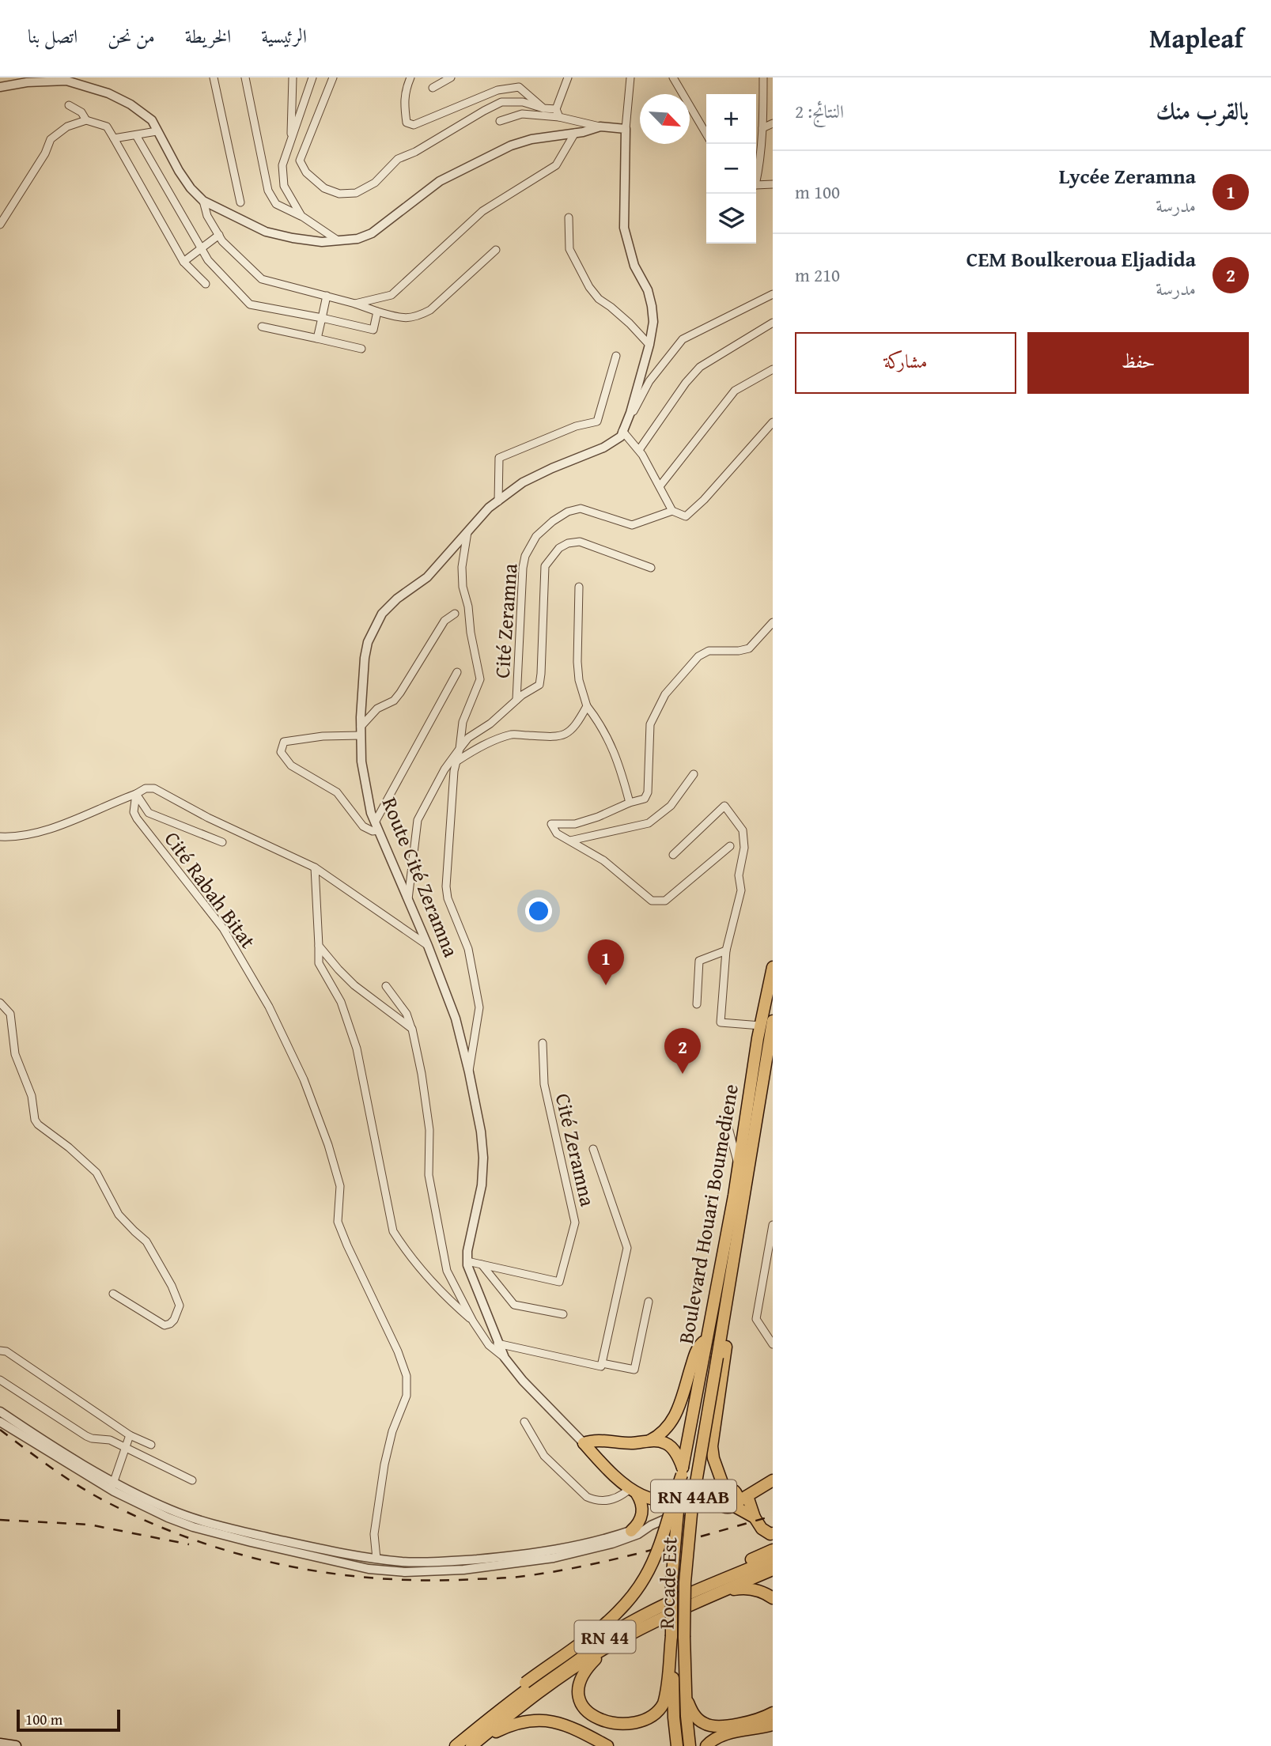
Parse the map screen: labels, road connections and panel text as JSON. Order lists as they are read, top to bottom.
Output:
{
  "streets": {
    "main road": [
      "Route Cité Zeramna",
      "Boulevard Houari Boumediene",
      "RN 44AB",
      "Rocade Est",
      "RN 44"
    ],
    "street": ["Cité Zeramna", "Cité Rabah Bitat"]
  },
  "crossings": [
    ["Cité Zeramna", "Route Cité Zeramna"],
    ["Route Cité Zeramna", "Cité Rabah Bitat"],
    ["Boulevard Houari Boumediene", "Rocade Est"],
    ["Boulevard Houari Boumediene", "RN 44"],
    ["Rocade Est", "RN 44"]
  ],
  "scale_bar": "100 m",
  "north": "bottom right",
  "page": {
    "header": "Mapleaf",
    "nav": [
      "الرئيسية",
      "الخريطة",
      "من نحن",
      "اتصل بنا"
    ],
    "heading": ["بالقرب منك", "النتائج: 2"],
    "map_buttons": ["+", "−"],
    "list": [
      {
        "mark": "1",
        "name": "Lycée Zeramna",
        "note": "مدرسة",
        "value": "100 m"
      },
      {
        "mark": "2",
        "name": "CEM Boulkeroua Eljadida",
        "note": "مدرسة",
        "value": "210 m"
      }
    ],
    "buttons": ["حفظ", "مشاركة"],
    "pins": ["1", "2"],
    "scale": "100 m"
  }
}
